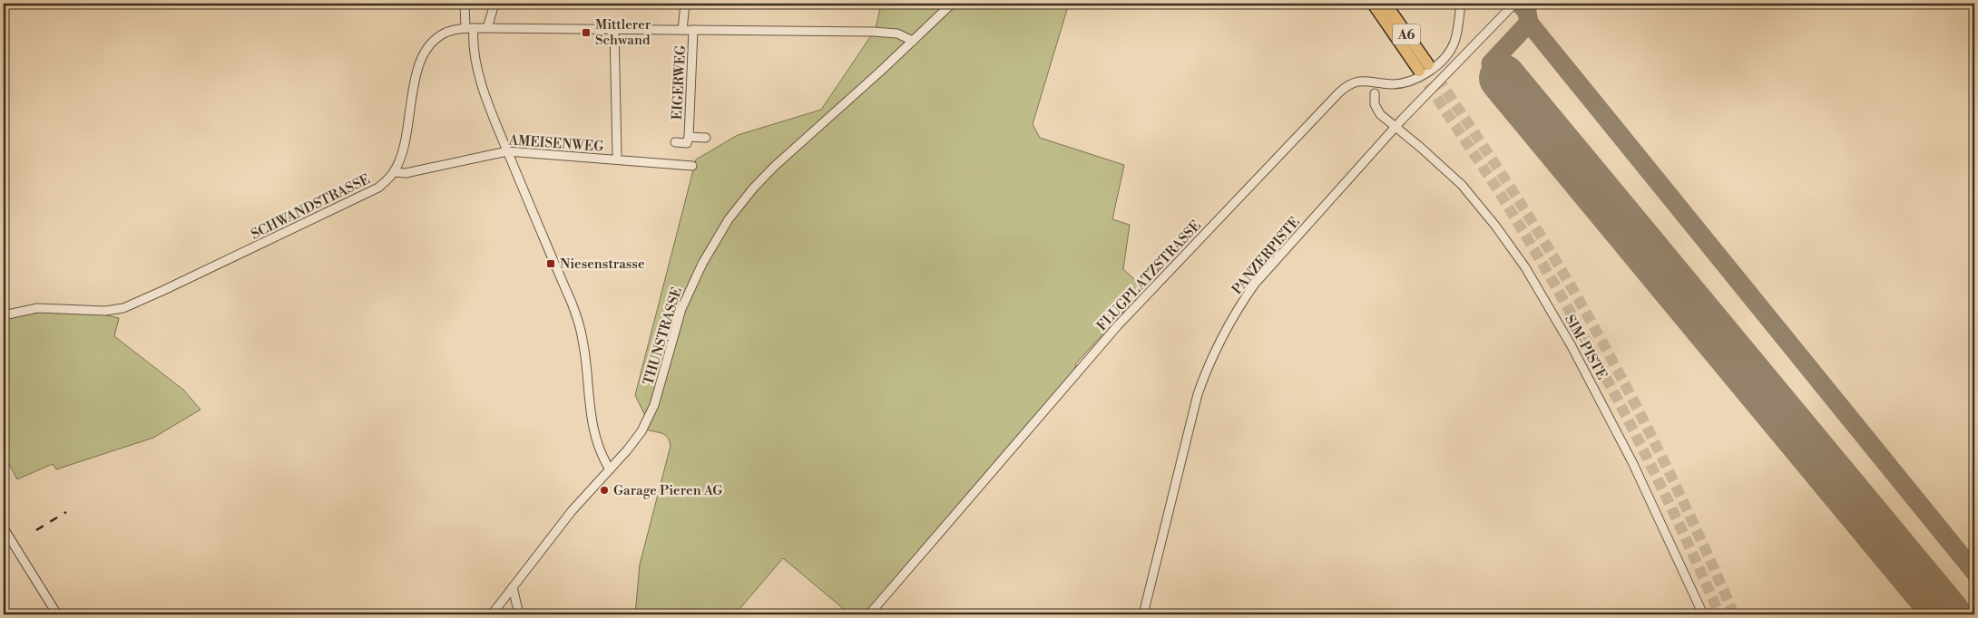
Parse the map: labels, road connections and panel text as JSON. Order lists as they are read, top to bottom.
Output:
{
  "streets": {
    "highway": ["A6"],
    "street": [
      "EIGERWEG",
      "AMEISENWEG",
      "SCHWANDSTRASSE",
      "PANZERPISTE",
      "FLUGPLATZSTRASSE",
      "THUNSTRASSE",
      "SIM-PISTE"
    ]
  },
  "crossings": [
    ["EIGERWEG", "SCHWANDSTRASSE"],
    ["AMEISENWEG", "SCHWANDSTRASSE"],
    ["SCHWANDSTRASSE", "THUNSTRASSE"],
    ["PANZERPISTE", "SIM-PISTE"]
  ],
  "places": {
    "transit": ["Mittlerer Schwand", "Niesenstrasse"],
    "other": ["Garage Pieren AG"]
  }
}
